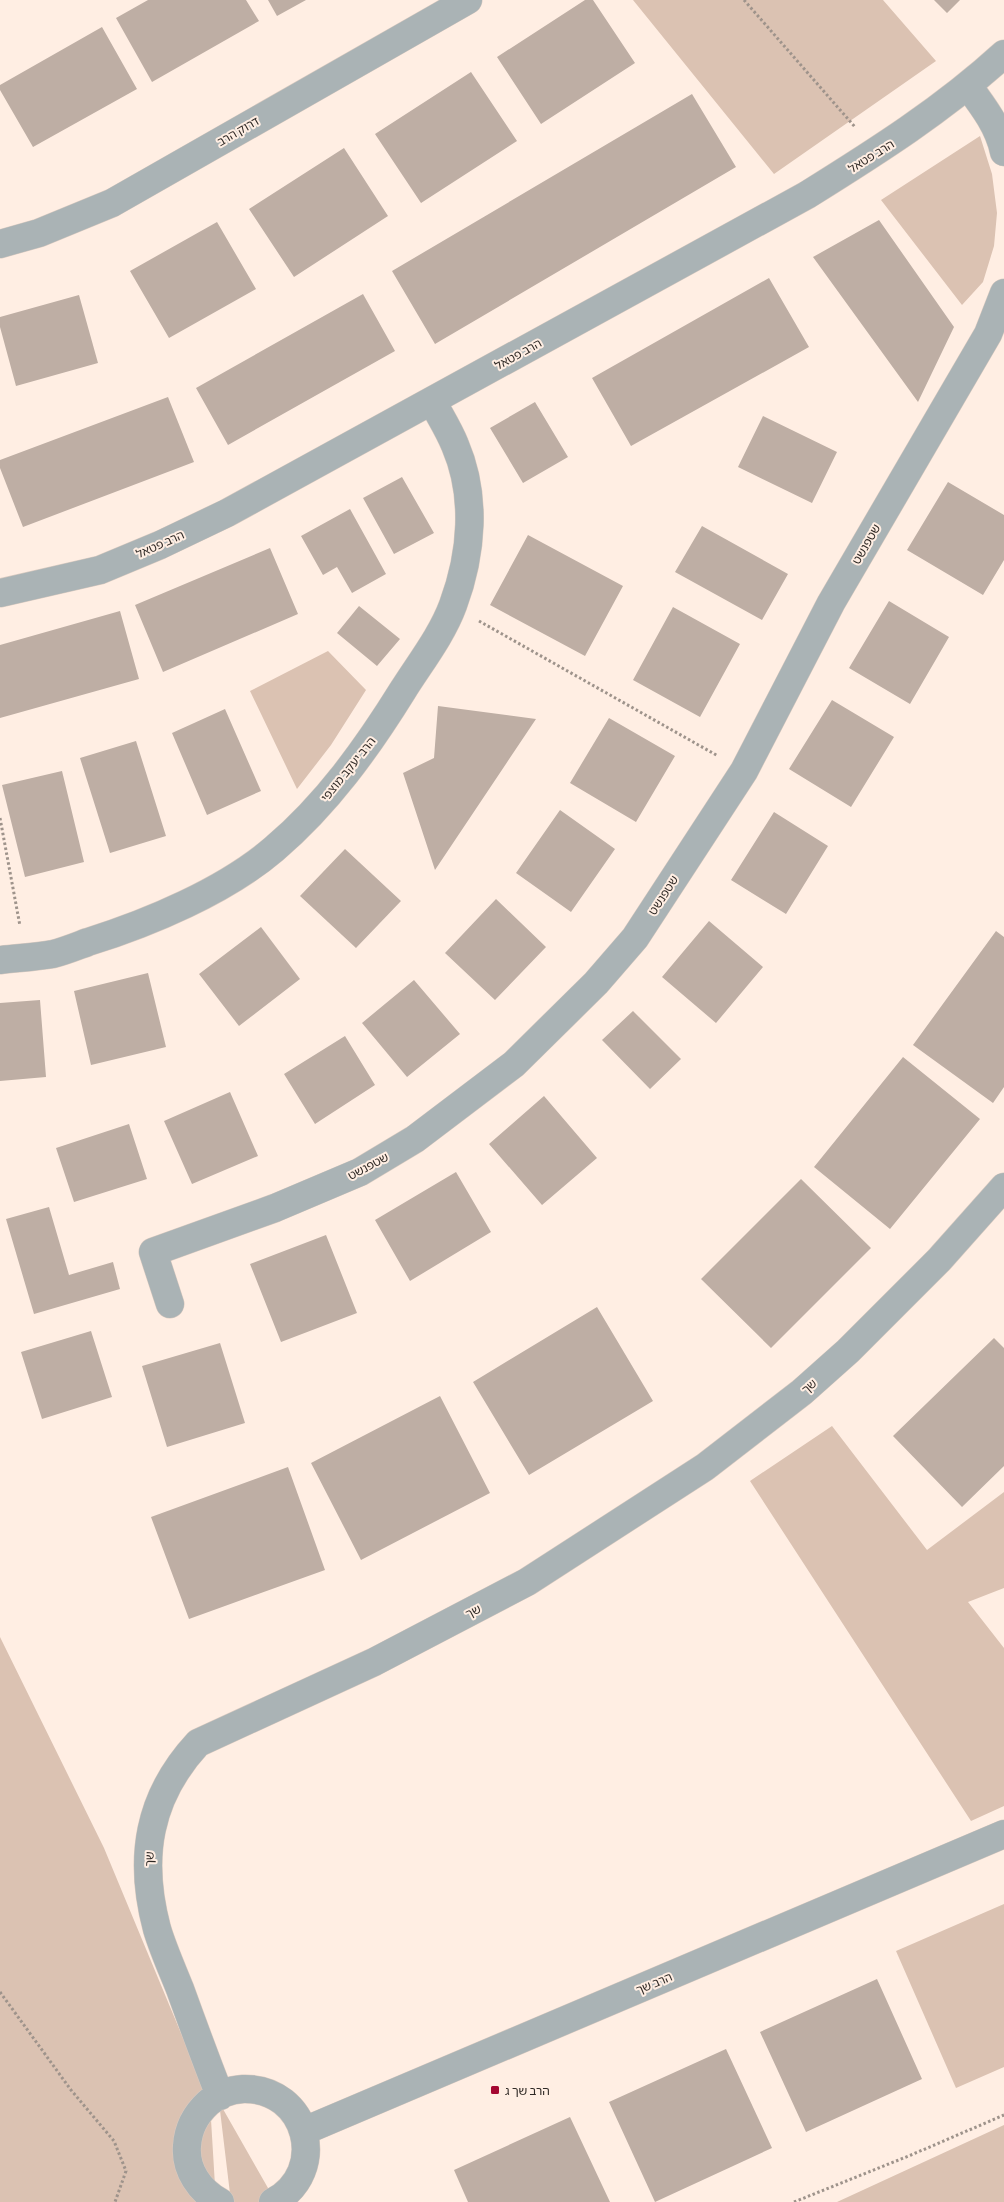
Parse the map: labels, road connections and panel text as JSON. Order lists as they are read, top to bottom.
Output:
{
  "streets": {
    "street": [
      "דרוק הרב",
      "הרב פטאל",
      "שטפנשט",
      "הרב יעקב מוצפי",
      "שך",
      "הרב שך"
    ]
  },
  "crossings": [
    ["הרב פטאל", "הרב יעקב מוצפי"]
  ],
  "places": {
    "transit": ["הרב שך ג"]
  }
}
